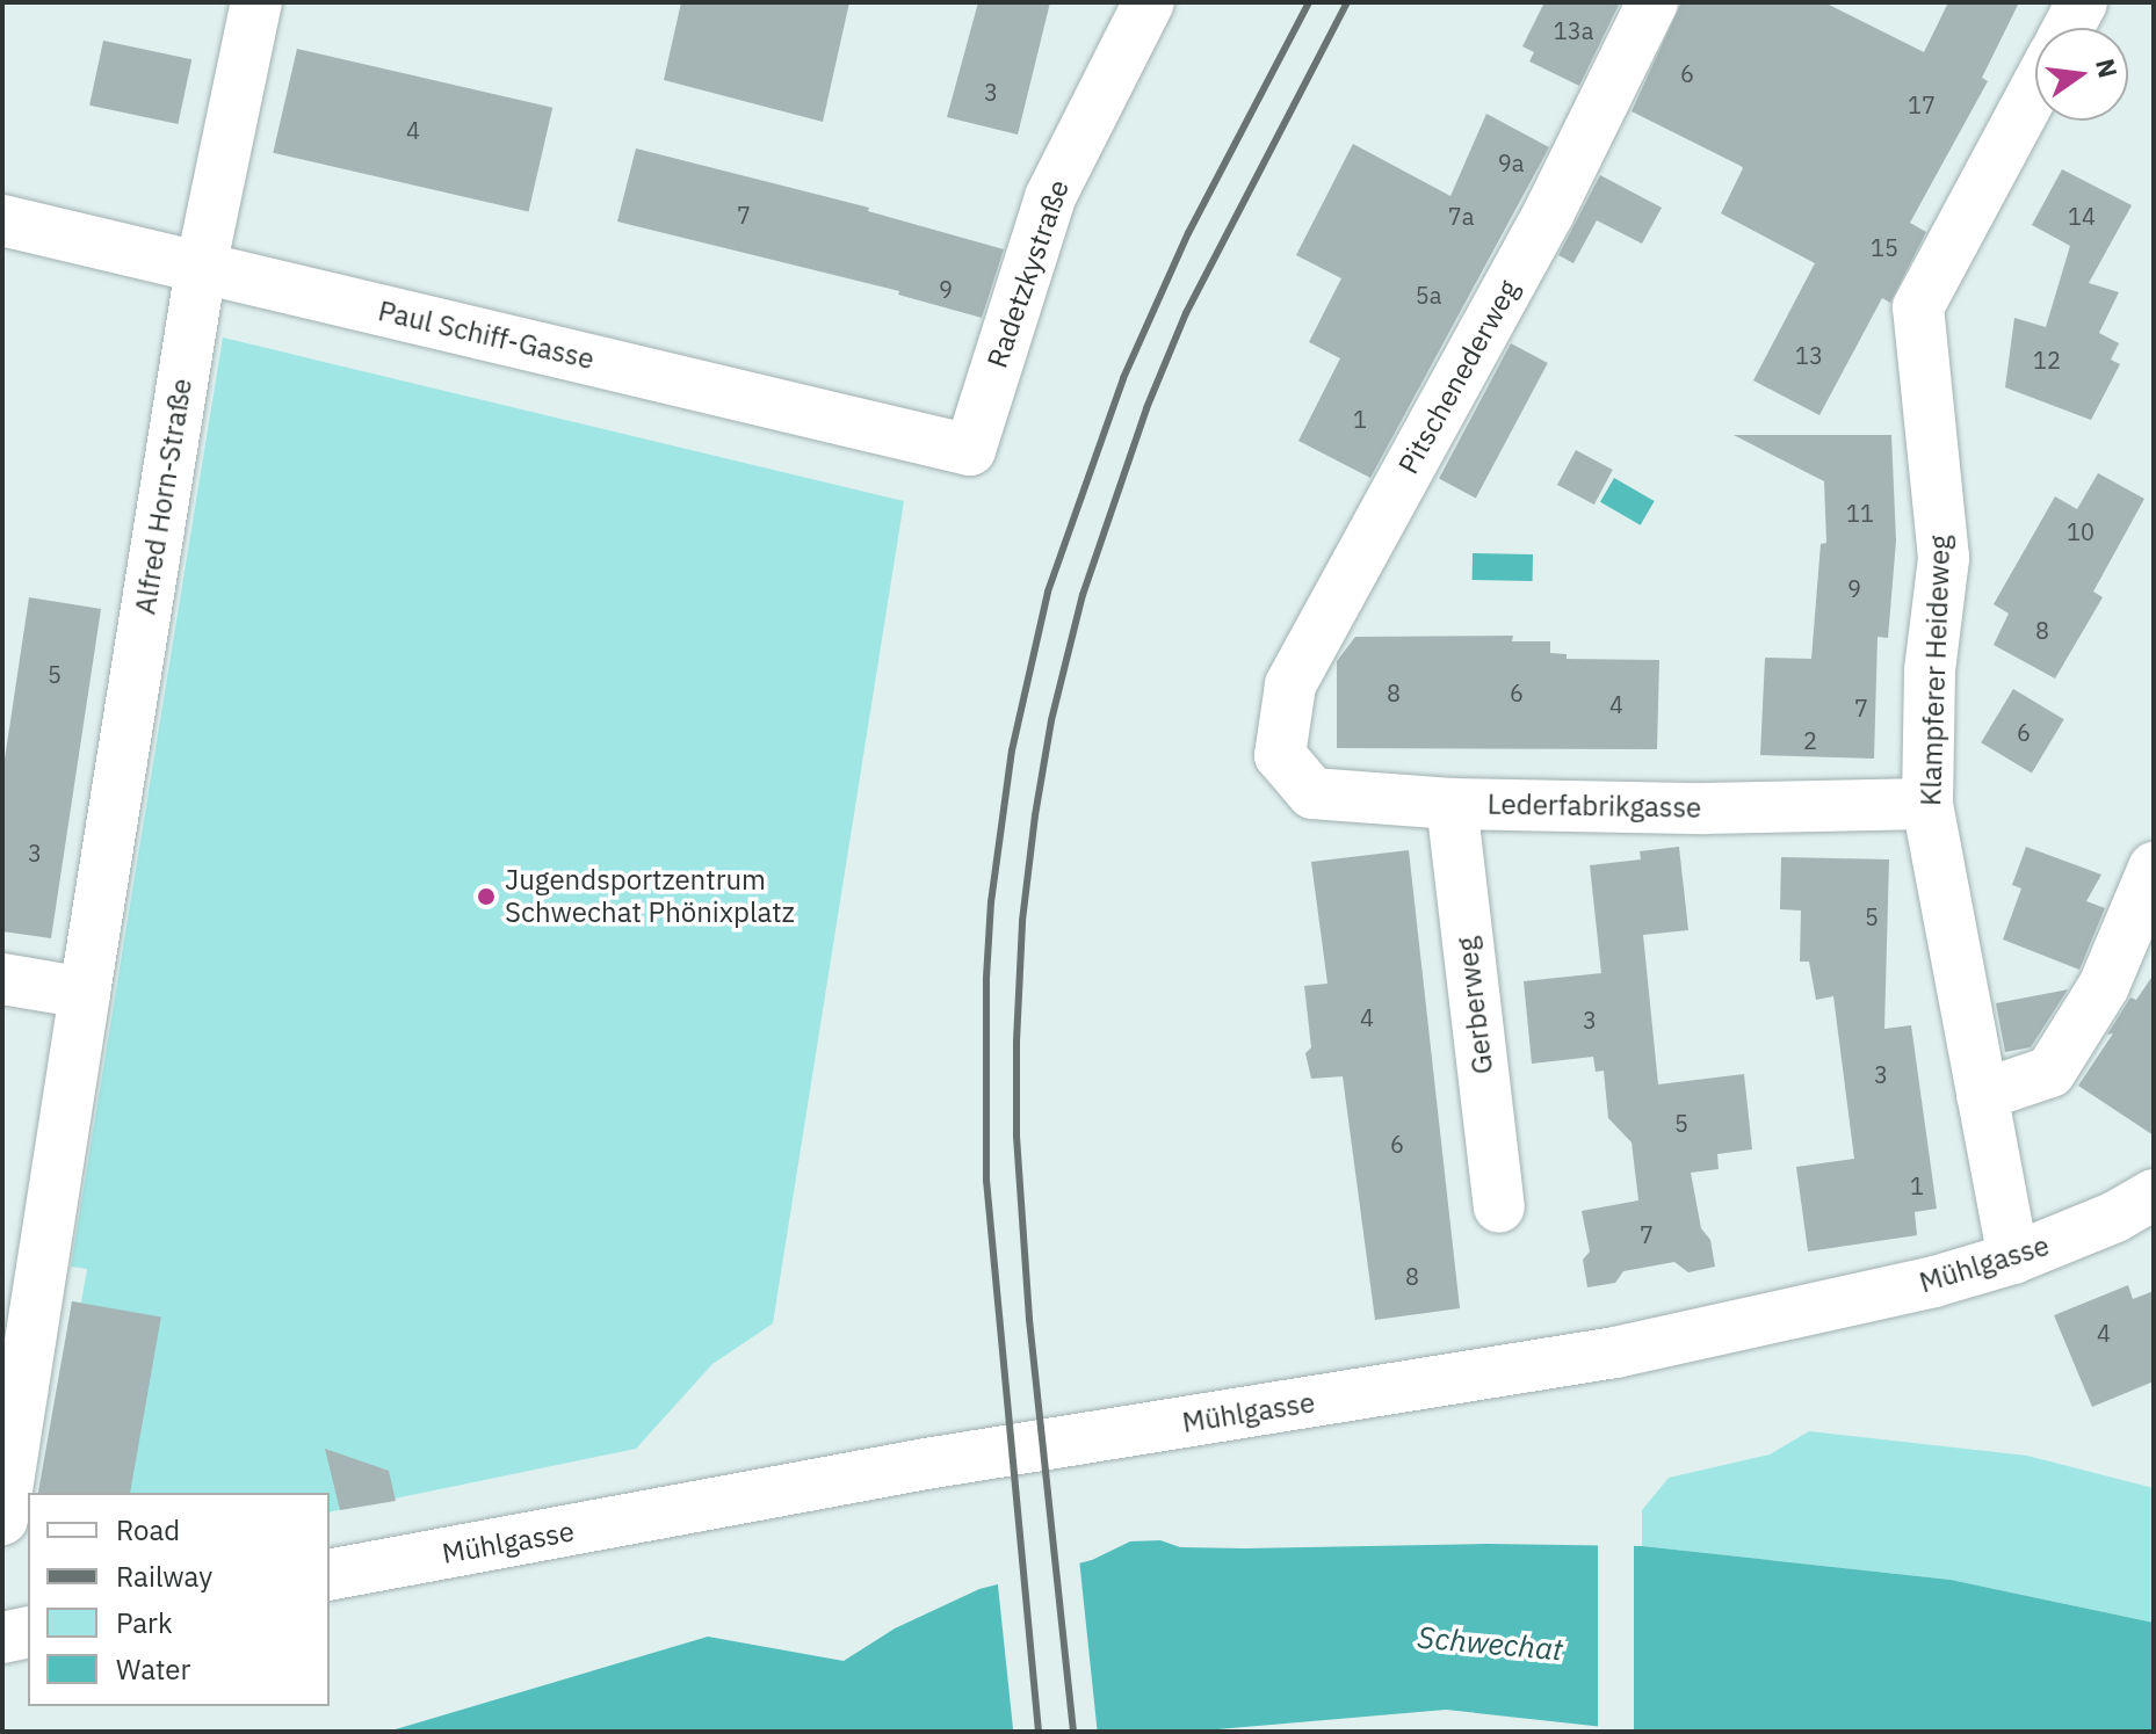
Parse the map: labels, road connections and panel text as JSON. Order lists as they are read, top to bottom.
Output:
{
  "streets": {
    "street": [
      "Radetzkystraße",
      "Paul Schiff-Gasse",
      "Pitschenederweg",
      "Alfred Horn-Straße",
      "Klampferer Heideweg",
      "Lederfabrikgasse",
      "Gerberweg",
      "Mühlgasse"
    ]
  },
  "crossings": [
    ["Radetzkystraße", "Paul Schiff-Gasse"],
    ["Paul Schiff-Gasse", "Alfred Horn-Straße"],
    ["Pitschenederweg", "Lederfabrikgasse"],
    ["Klampferer Heideweg", "Lederfabrikgasse"],
    ["Klampferer Heideweg", "Mühlgasse"],
    ["Lederfabrikgasse", "Gerberweg"]
  ],
  "water": ["Schwechat"],
  "places": ["Jugendsportzentrum Schwechat Phönixplatz"],
  "house_numbers": [
    "13a",
    "6",
    "3",
    "17",
    "4",
    "9a",
    "7",
    "7a",
    "14",
    "15",
    "9",
    "5a",
    "13",
    "12",
    "1",
    "11",
    "10",
    "9",
    "8",
    "5",
    "8",
    "6",
    "4",
    "7",
    "6",
    "2",
    "3",
    "5",
    "4",
    "3",
    "3",
    "5",
    "6",
    "1",
    "7",
    "8",
    "4"
  ],
  "legend": [
    "Road",
    "Railway",
    "Park",
    "Water"
  ],
  "north": "right"
}
